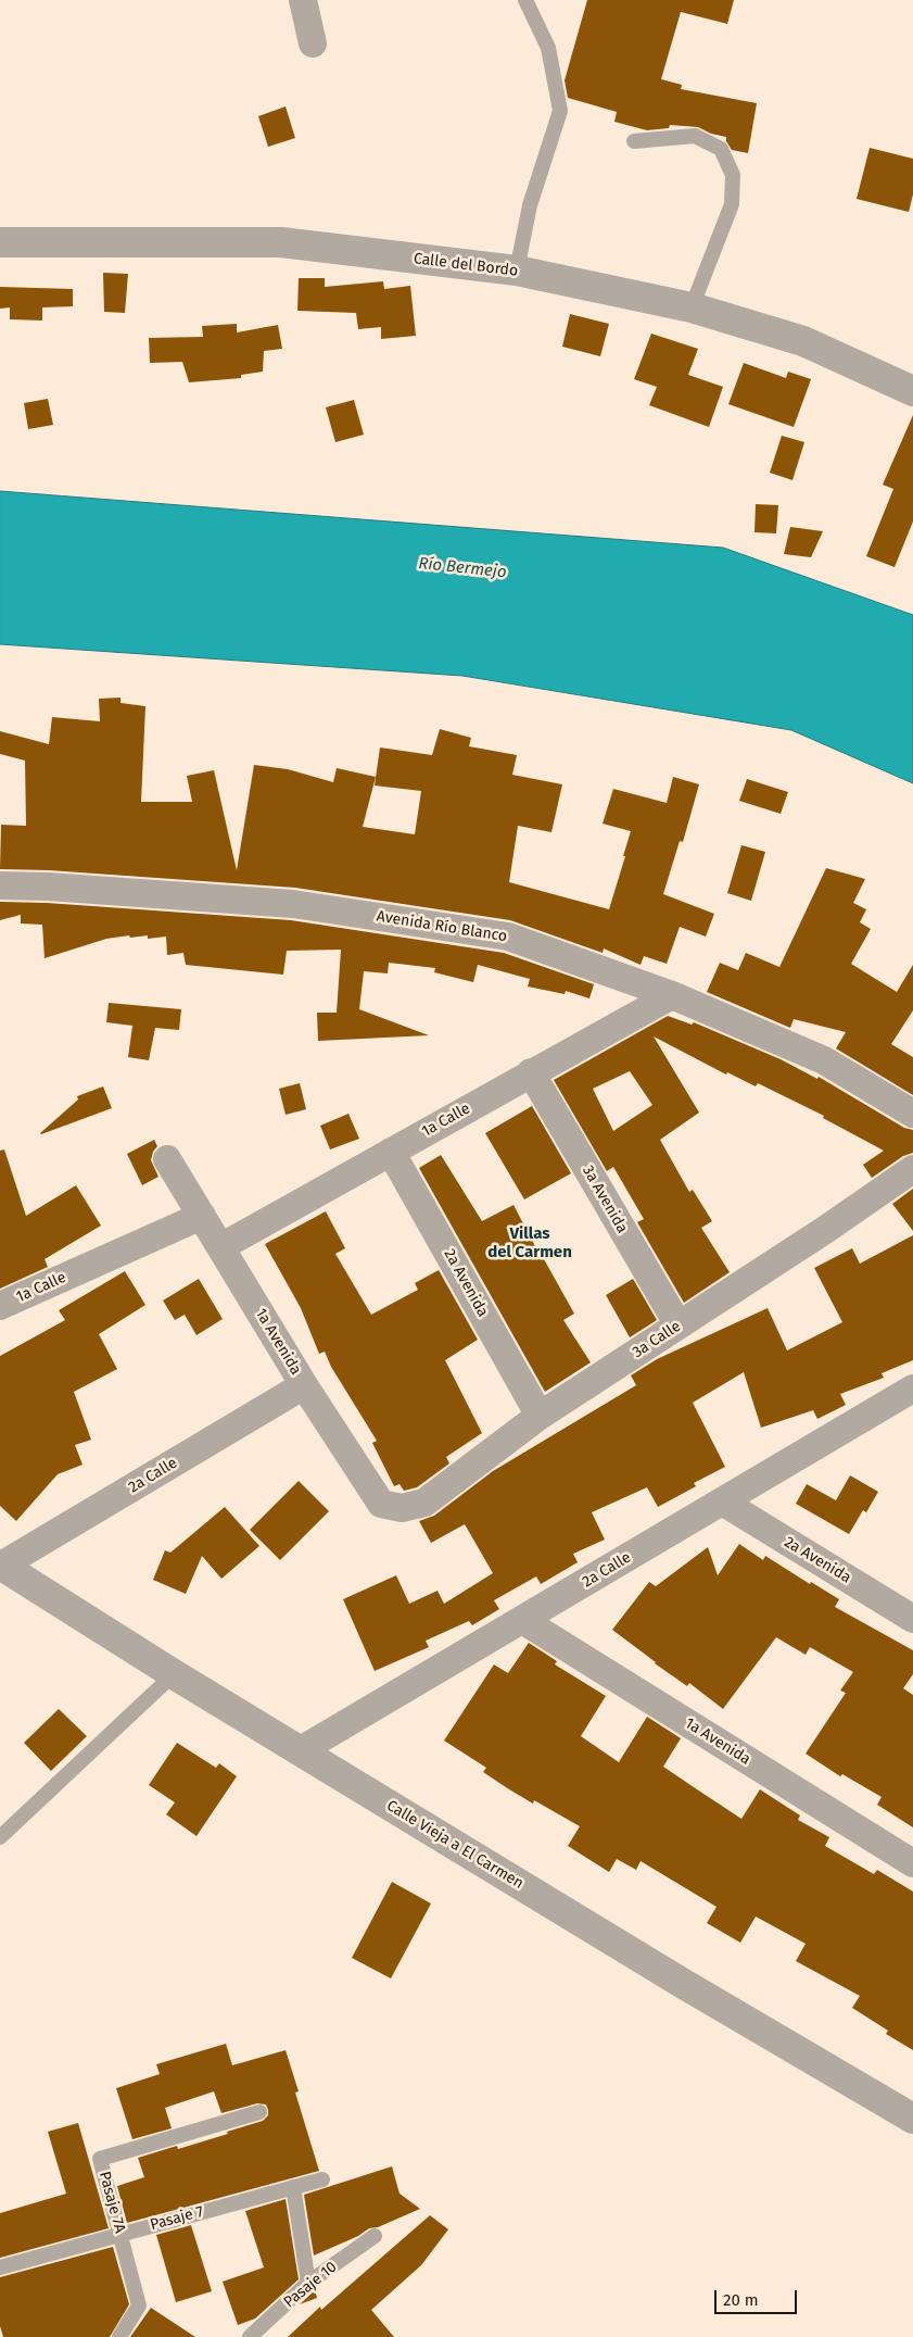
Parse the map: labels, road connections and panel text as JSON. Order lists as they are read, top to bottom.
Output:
{
  "streets": {
    "street": [
      "Calle del Bordo",
      "Avenida Río Blanco",
      "1a Calle",
      "3a Avenida",
      "2a Avenida",
      "3a Calle",
      "1a Avenida",
      "2a Calle",
      "Calle Vieja a El Carmen"
    ],
    "lane": ["Pasaje 7A", "Pasaje 7", "Pasaje 10"]
  },
  "crossings": [
    ["Avenida Río Blanco", "1a Calle"],
    ["1a Calle", "3a Avenida"],
    ["1a Calle", "2a Avenida"],
    ["1a Calle", "1a Avenida"],
    ["3a Avenida", "3a Calle"],
    ["2a Avenida", "3a Calle"],
    ["2a Avenida", "2a Calle"],
    ["3a Calle", "1a Avenida"],
    ["1a Avenida", "2a Calle"],
    ["2a Calle", "Calle Vieja a El Carmen"],
    ["Pasaje 7A", "Pasaje 7"]
  ],
  "districts": ["Villas del Carmen"],
  "water": ["Río Bermejo"],
  "scale_bar": "20 m"
}
